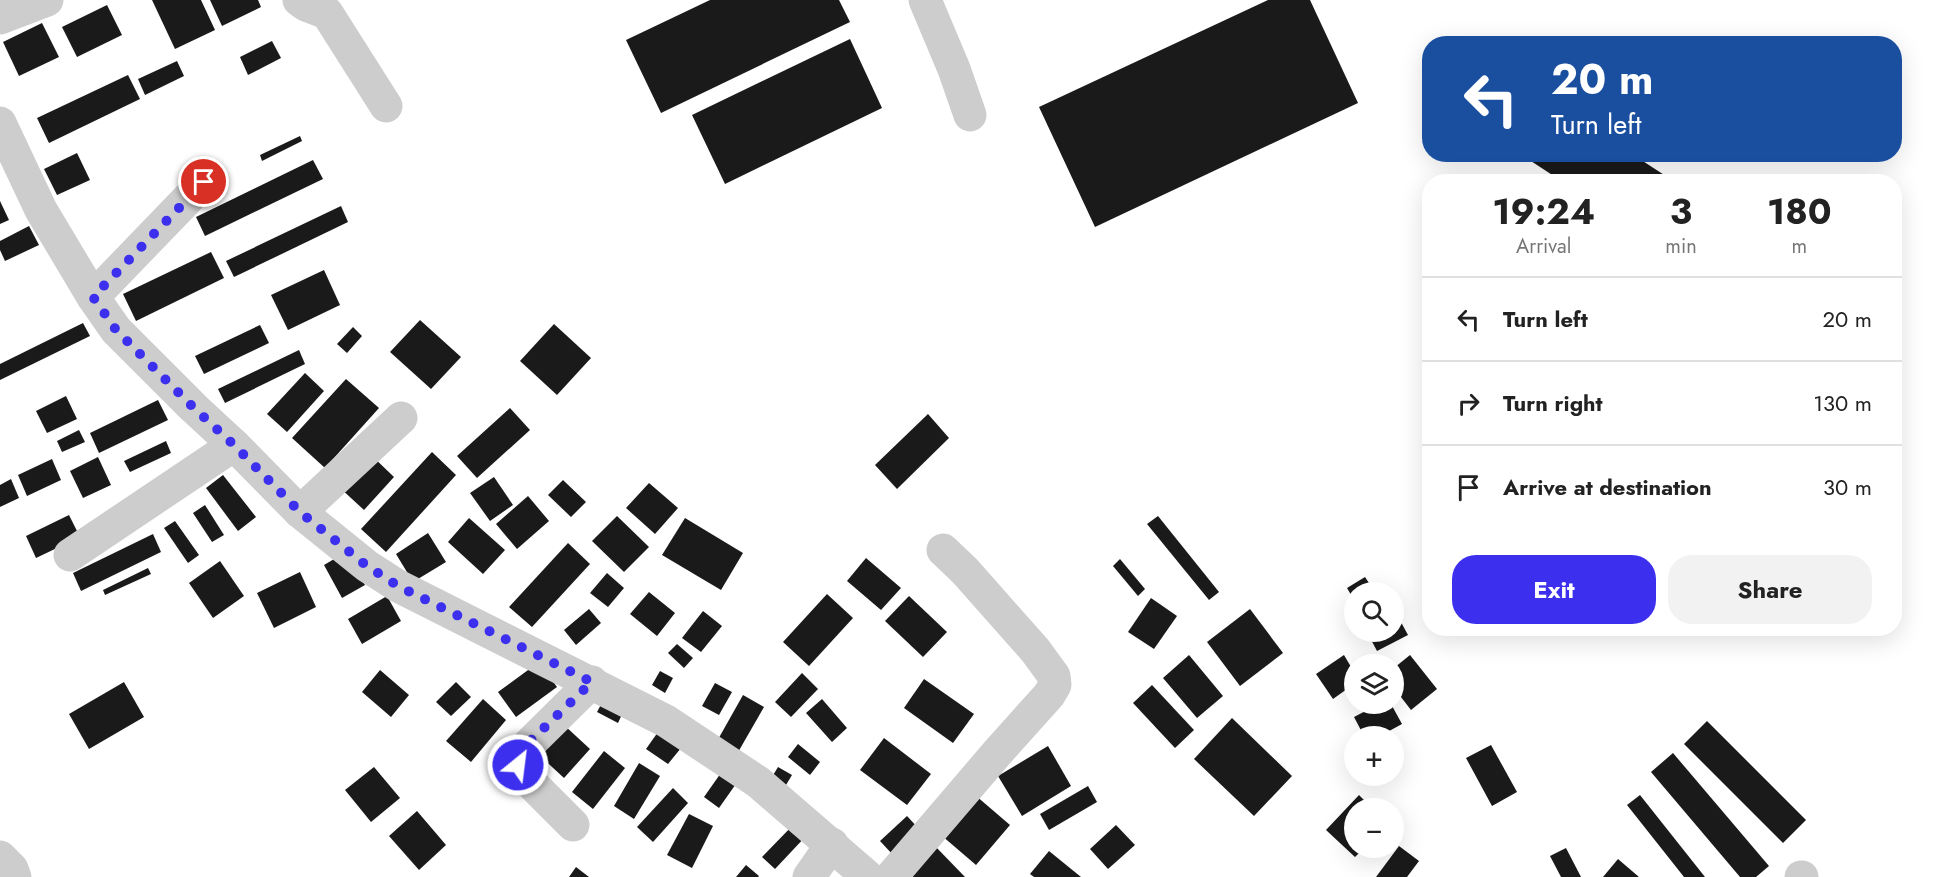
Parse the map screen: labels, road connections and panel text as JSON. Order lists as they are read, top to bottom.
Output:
{
  "page": {
    "turn": ["20 m", "Turn left"],
    "eta": [
      "19:24",
      "Arrival",
      "3",
      "min",
      "180",
      "m"
    ],
    "list": [
      {
        "name": "Turn left",
        "value": "20 m"
      },
      {
        "name": "Turn right",
        "value": "130 m"
      },
      {
        "name": "Arrive at destination",
        "value": "30 m"
      }
    ],
    "buttons": ["Exit", "Share"],
    "map_buttons": ["+", "−"]
  }
}
